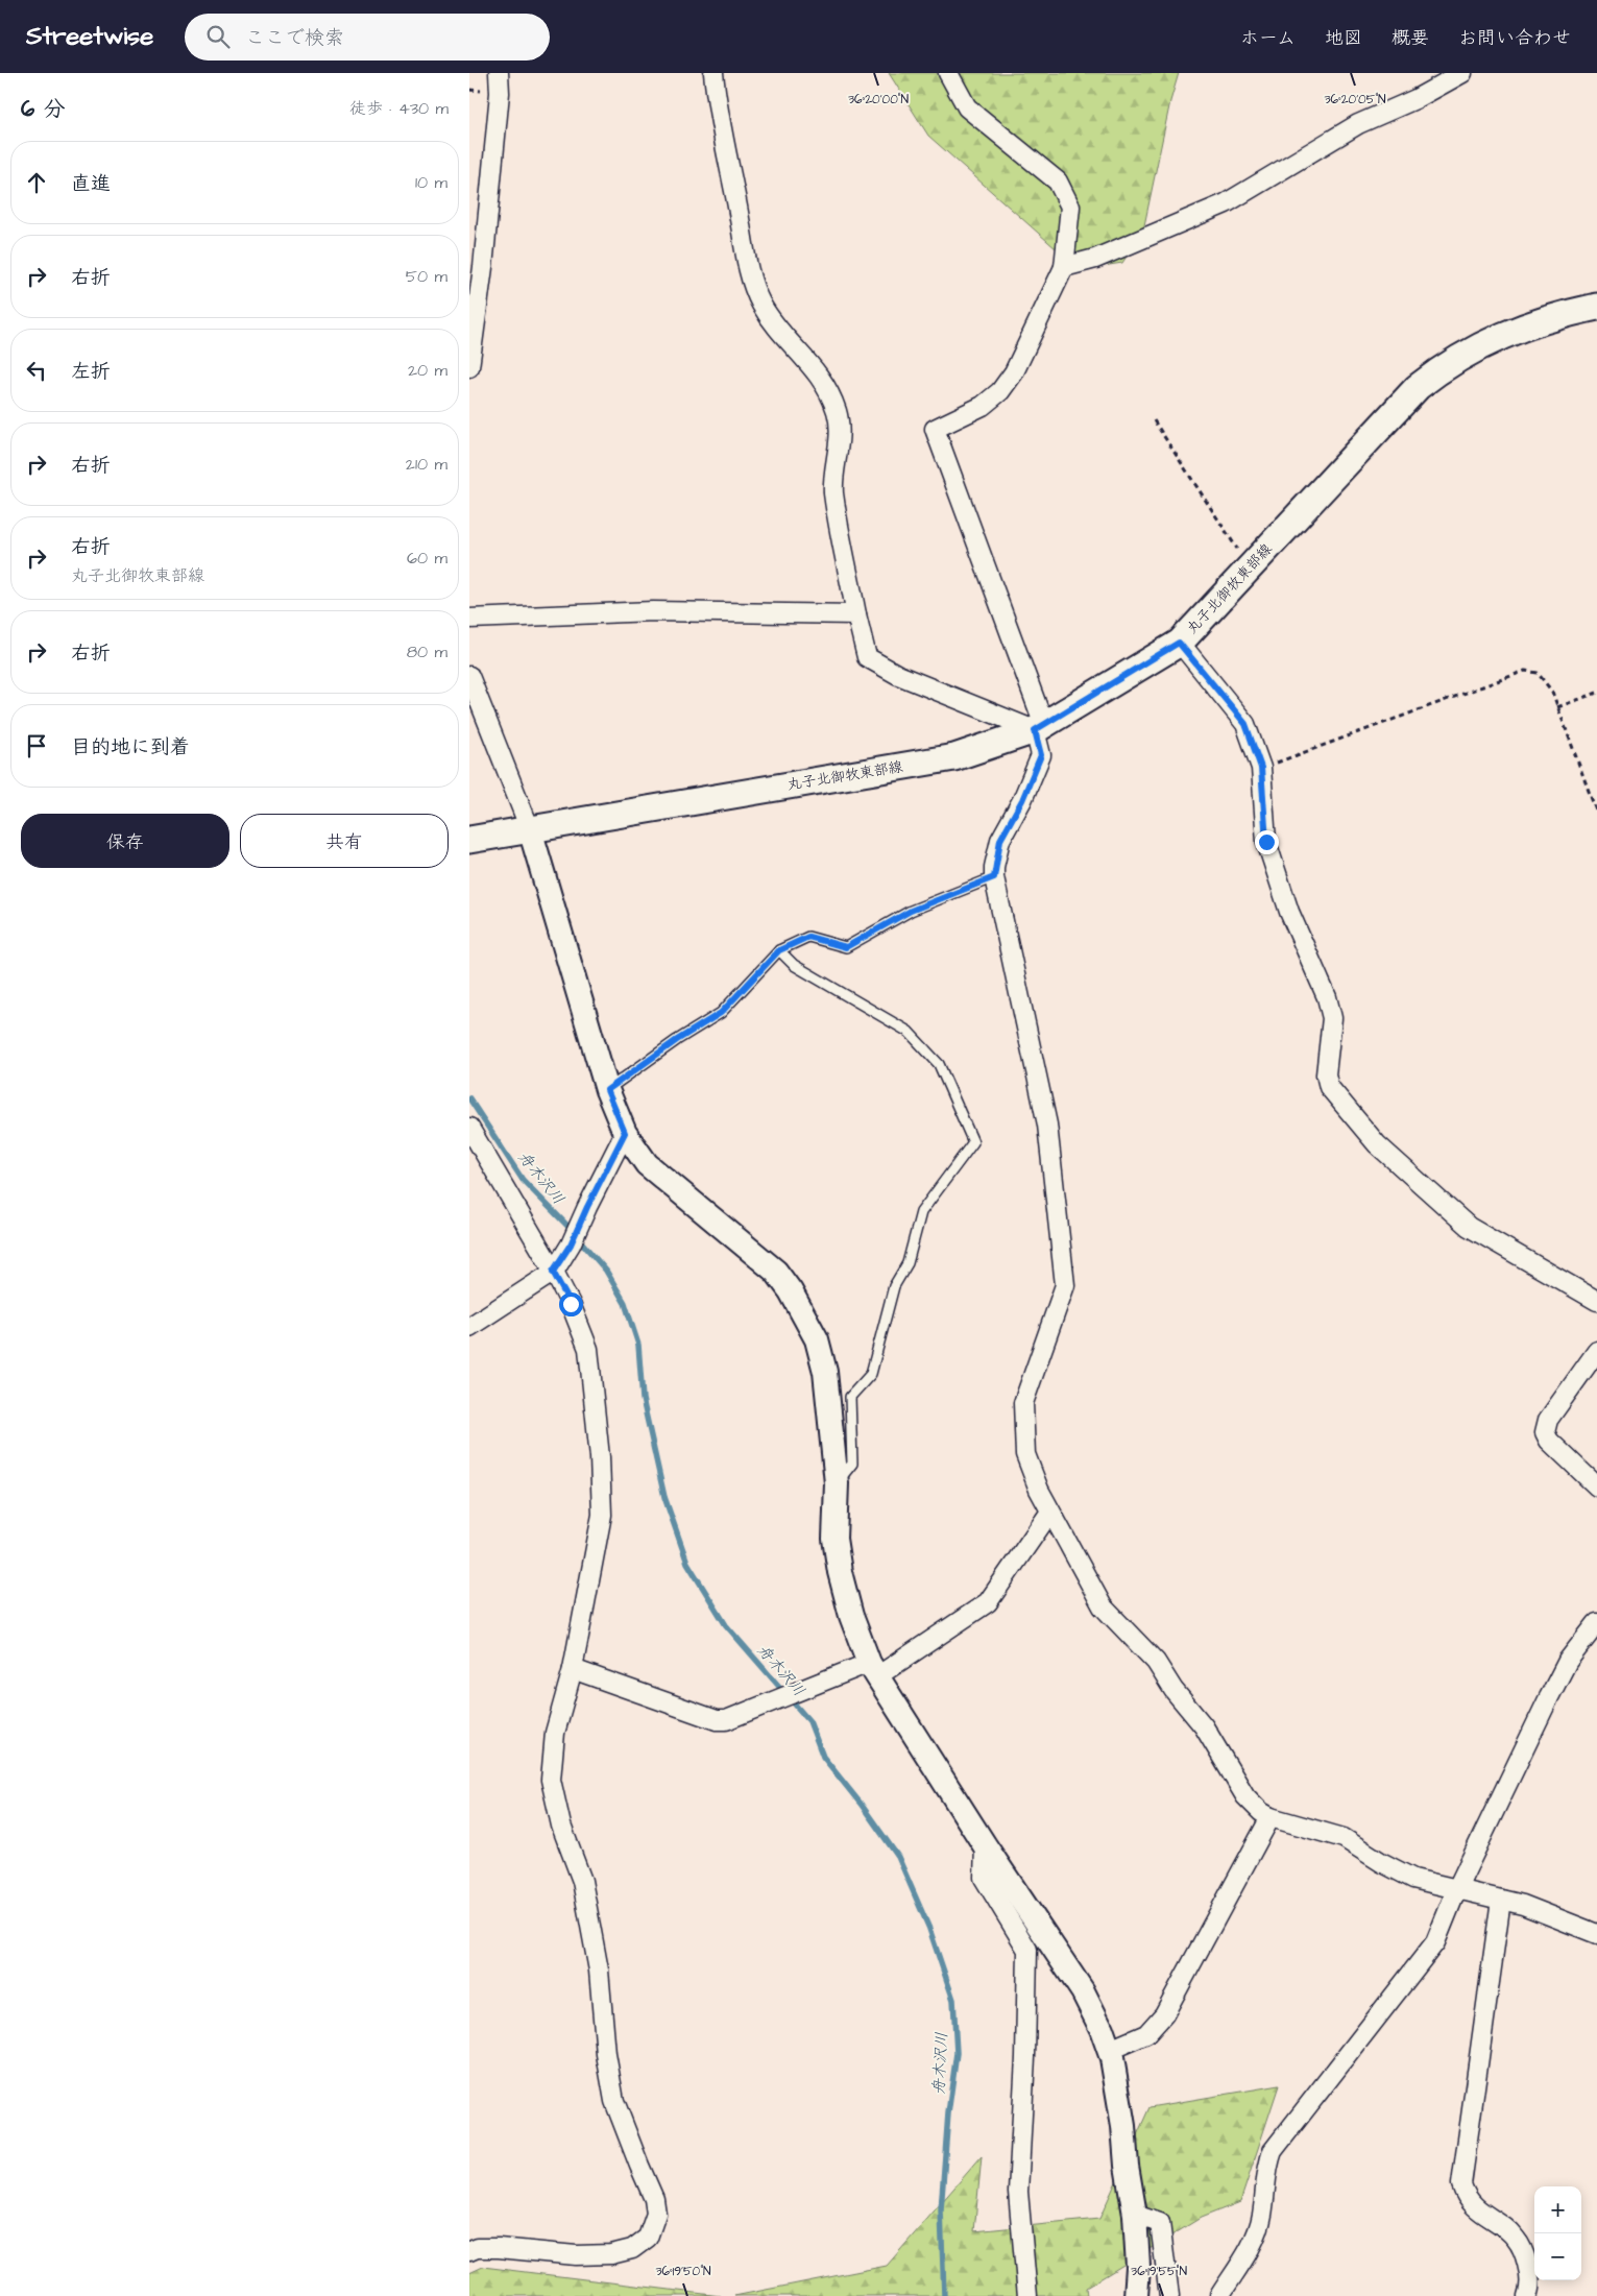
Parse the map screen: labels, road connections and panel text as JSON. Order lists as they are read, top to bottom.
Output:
{
  "streets": {
    "main road": ["丸子北御牧東部線"]
  },
  "water": ["舟木沢川"],
  "page": {
    "header": "Streetwise",
    "search": "ここで検索",
    "nav": [
      "ホーム",
      "地図",
      "概要",
      "お問い合わせ"
    ],
    "heading": ["6 分", "徒歩 · 430 m"],
    "list": [
      ["直進", "10 m"],
      ["右折", "50 m"],
      ["左折", "20 m"],
      ["右折", "210 m"],
      ["右折", "丸子北御牧東部線", "60 m"],
      ["右折", "80 m"],
      "目的地に到着"
    ],
    "buttons": ["保存", "共有"],
    "map_buttons": ["+", "−"]
  },
  "coordinates": [
    "36°20'00\"N",
    "36°20'05\"N",
    "36°19'50\"N",
    "36°19'55\"N"
  ]
}
